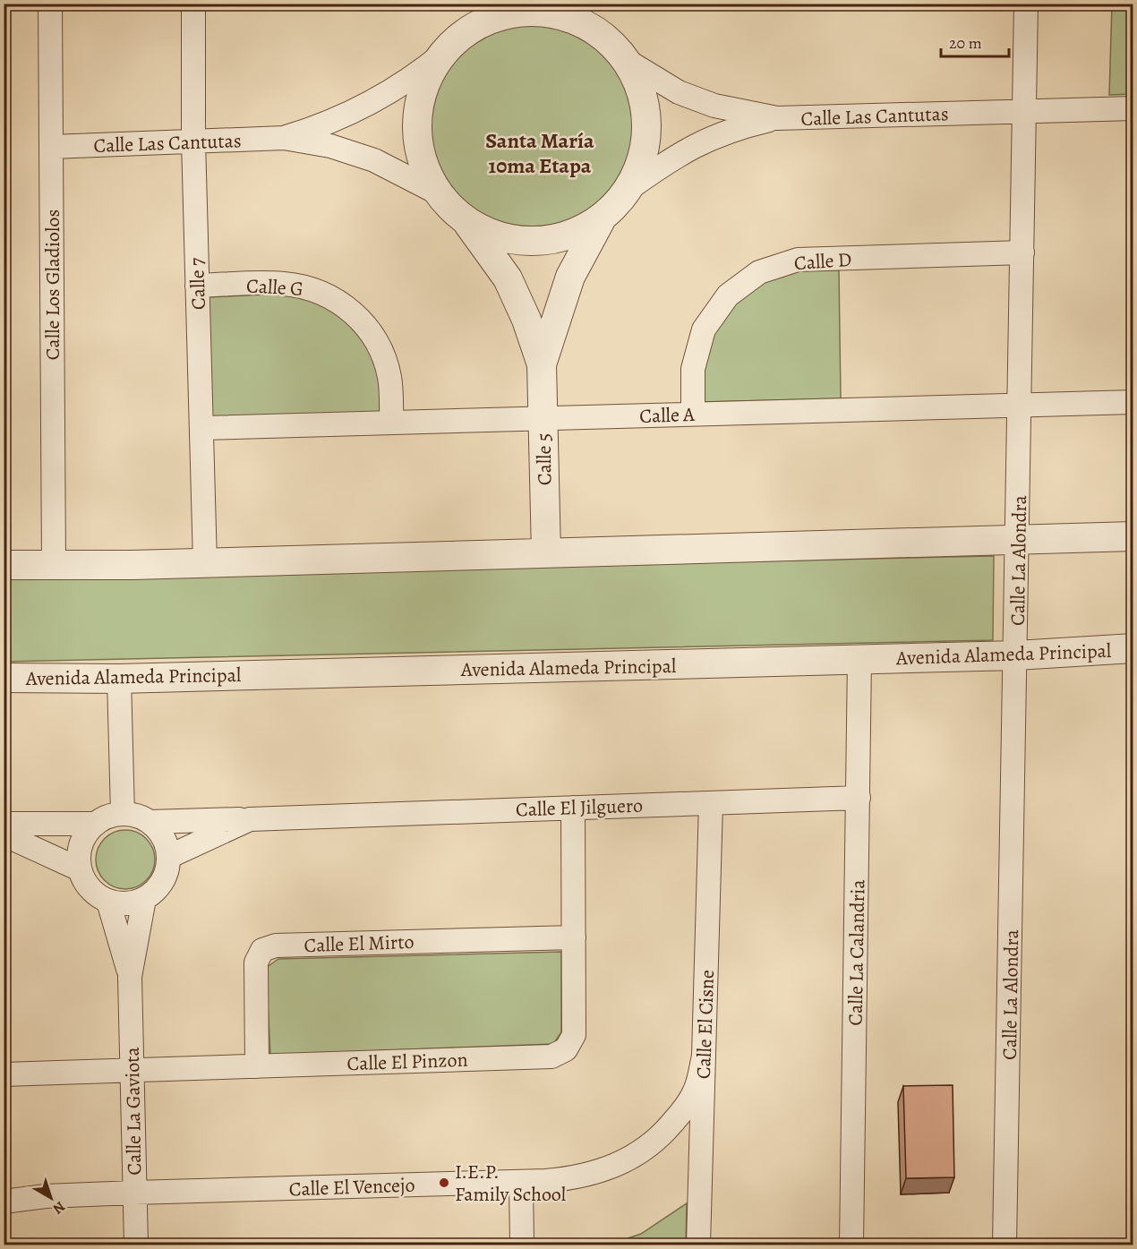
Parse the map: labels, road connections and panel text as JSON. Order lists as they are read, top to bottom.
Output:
{
  "streets": {
    "street": [
      "Calle Las Cantutas",
      "Calle D",
      "Calle 7",
      "Calle Los Gladiolos",
      "Calle G",
      "Calle A",
      "Calle 5",
      "Calle La Alondra",
      "Avenida Alameda Principal",
      "Calle El Jilguero",
      "Calle El Mirto",
      "Calle La Calandria",
      "Calle El Cisne",
      "Calle El Pinzon",
      "Calle La Gaviota",
      "Calle El Vencejo"
    ]
  },
  "crossings": [
    ["Calle Las Cantutas", "Calle 7"],
    ["Calle Las Cantutas", "Calle Los Gladiolos"],
    ["Calle Las Cantutas", "Calle La Alondra"],
    ["Calle D", "Calle A"],
    ["Calle D", "Calle La Alondra"],
    ["Calle 7", "Calle G"],
    ["Calle 7", "Calle A"],
    ["Calle G", "Calle A"],
    ["Calle A", "Calle 5"],
    ["Calle A", "Calle La Alondra"],
    ["Calle La Alondra", "Avenida Alameda Principal"],
    ["Avenida Alameda Principal", "Calle La Calandria"],
    ["Calle El Jilguero", "Calle La Calandria"],
    ["Calle El Jilguero", "Calle El Cisne"],
    ["Calle El Jilguero", "Calle El Pinzon"],
    ["Calle El Mirto", "Calle El Pinzon"],
    ["Calle El Cisne", "Calle El Vencejo"],
    ["Calle El Pinzon", "Calle La Gaviota"],
    ["Calle La Gaviota", "Calle El Vencejo"]
  ],
  "districts": ["Santa María 10ma Etapa"],
  "places": ["I.E.P. Family School"],
  "scale_bar": "20 m",
  "north": "bottom right"
}
